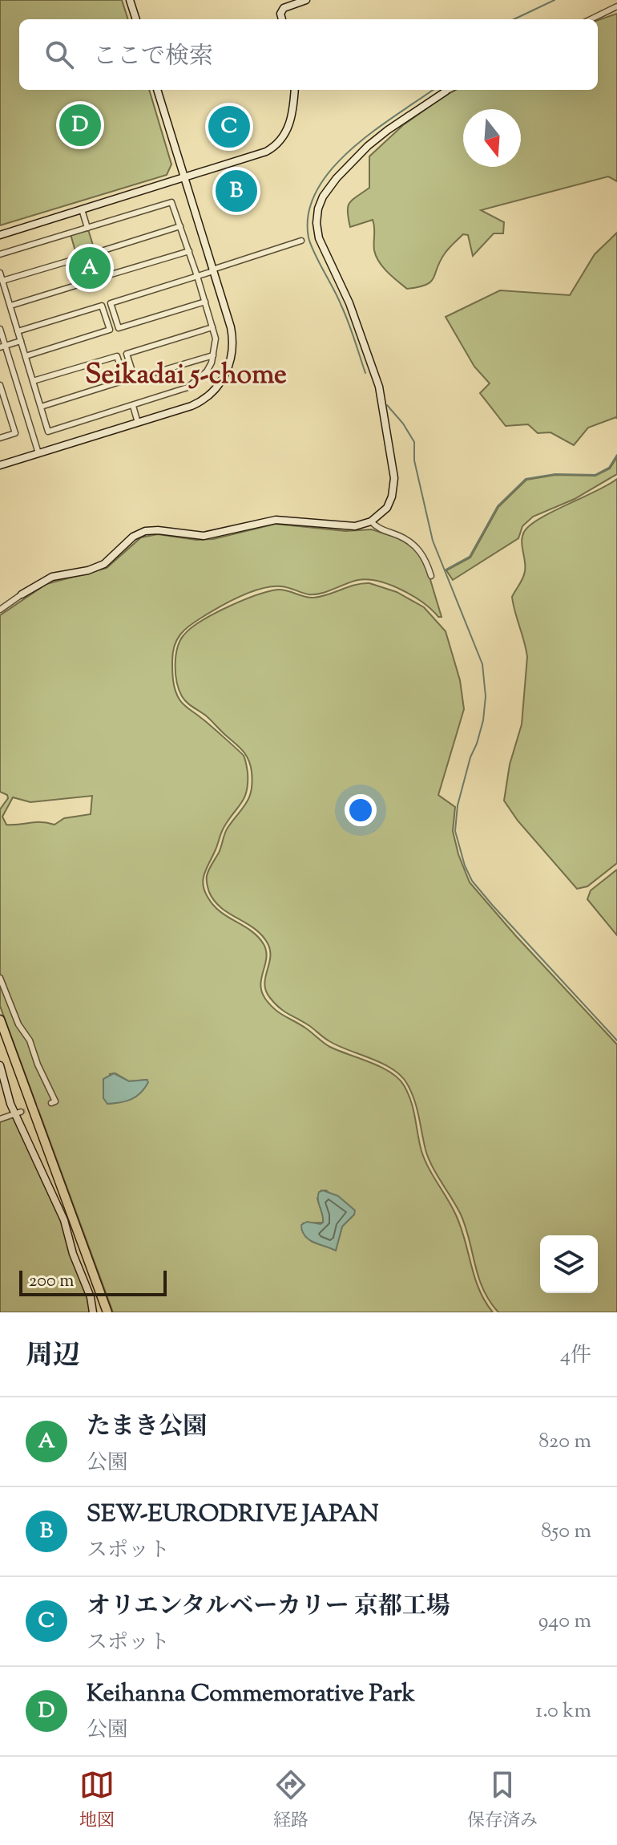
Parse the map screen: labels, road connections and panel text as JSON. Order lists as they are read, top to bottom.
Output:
{
  "districts": ["Seikadai 5-chome"],
  "scale_bar": "200 m",
  "north": "bottom",
  "page": {
    "search": "ここで検索",
    "pins": [
      "D",
      "C",
      "B",
      "A"
    ],
    "scale": "200 m",
    "heading": ["周辺", "4件"],
    "list": [
      {
        "mark": "A",
        "name": "たまき公園",
        "note": "公園",
        "value": "820 m"
      },
      {
        "mark": "B",
        "name": "SEW-EURODRIVE JAPAN",
        "note": "スポット",
        "value": "850 m"
      },
      {
        "mark": "C",
        "name": "オリエンタルベーカリー 京都工場",
        "note": "スポット",
        "value": "940 m"
      },
      {
        "mark": "D",
        "name": "Keihanna Commemorative Park",
        "note": "公園",
        "value": "1.0 km"
      }
    ],
    "nav": ["地図", "経路", "保存済み"]
  }
}
